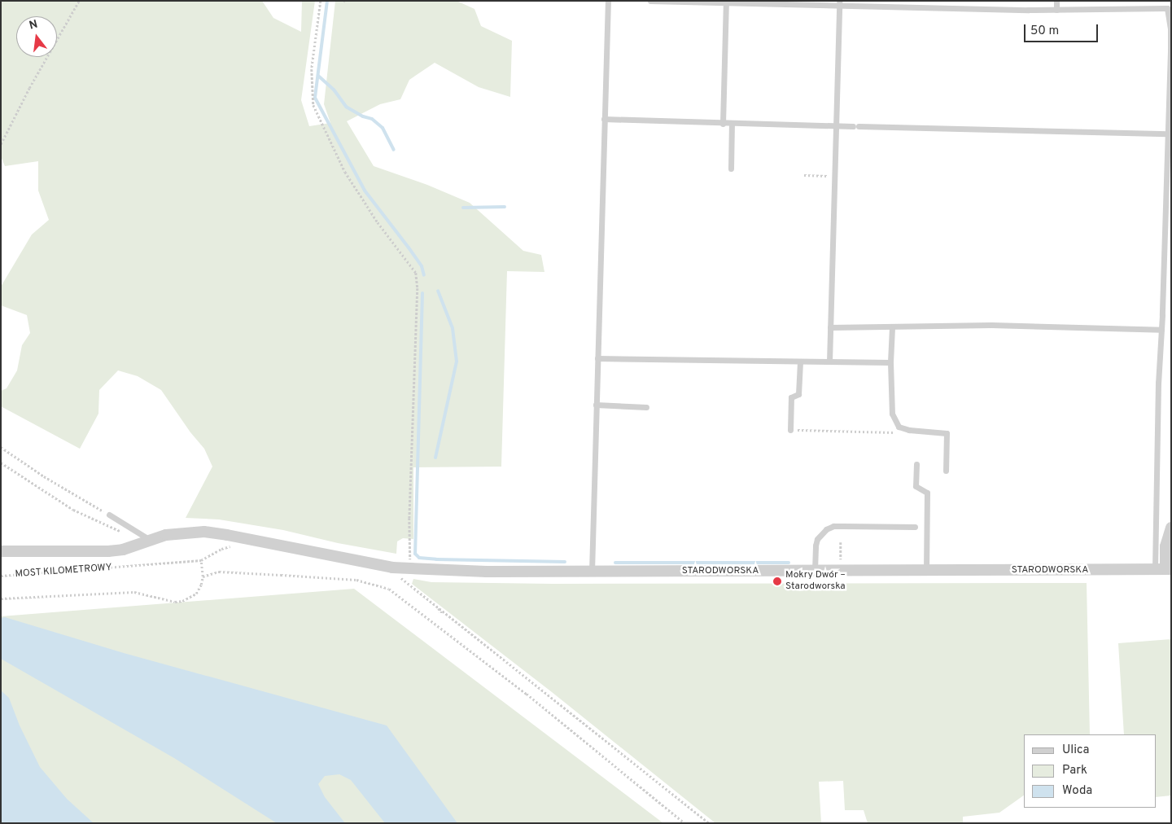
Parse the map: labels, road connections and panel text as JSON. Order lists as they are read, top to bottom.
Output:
{
  "streets": {
    "street": ["STARODWORSKA"],
    "path": ["MOST KILOMETROWY"]
  },
  "places": ["Mokry Dwór – Starodworska"],
  "legend": ["Ulica", "Park", "Woda"],
  "scale_bar": "50 m",
  "north": "top"
}
